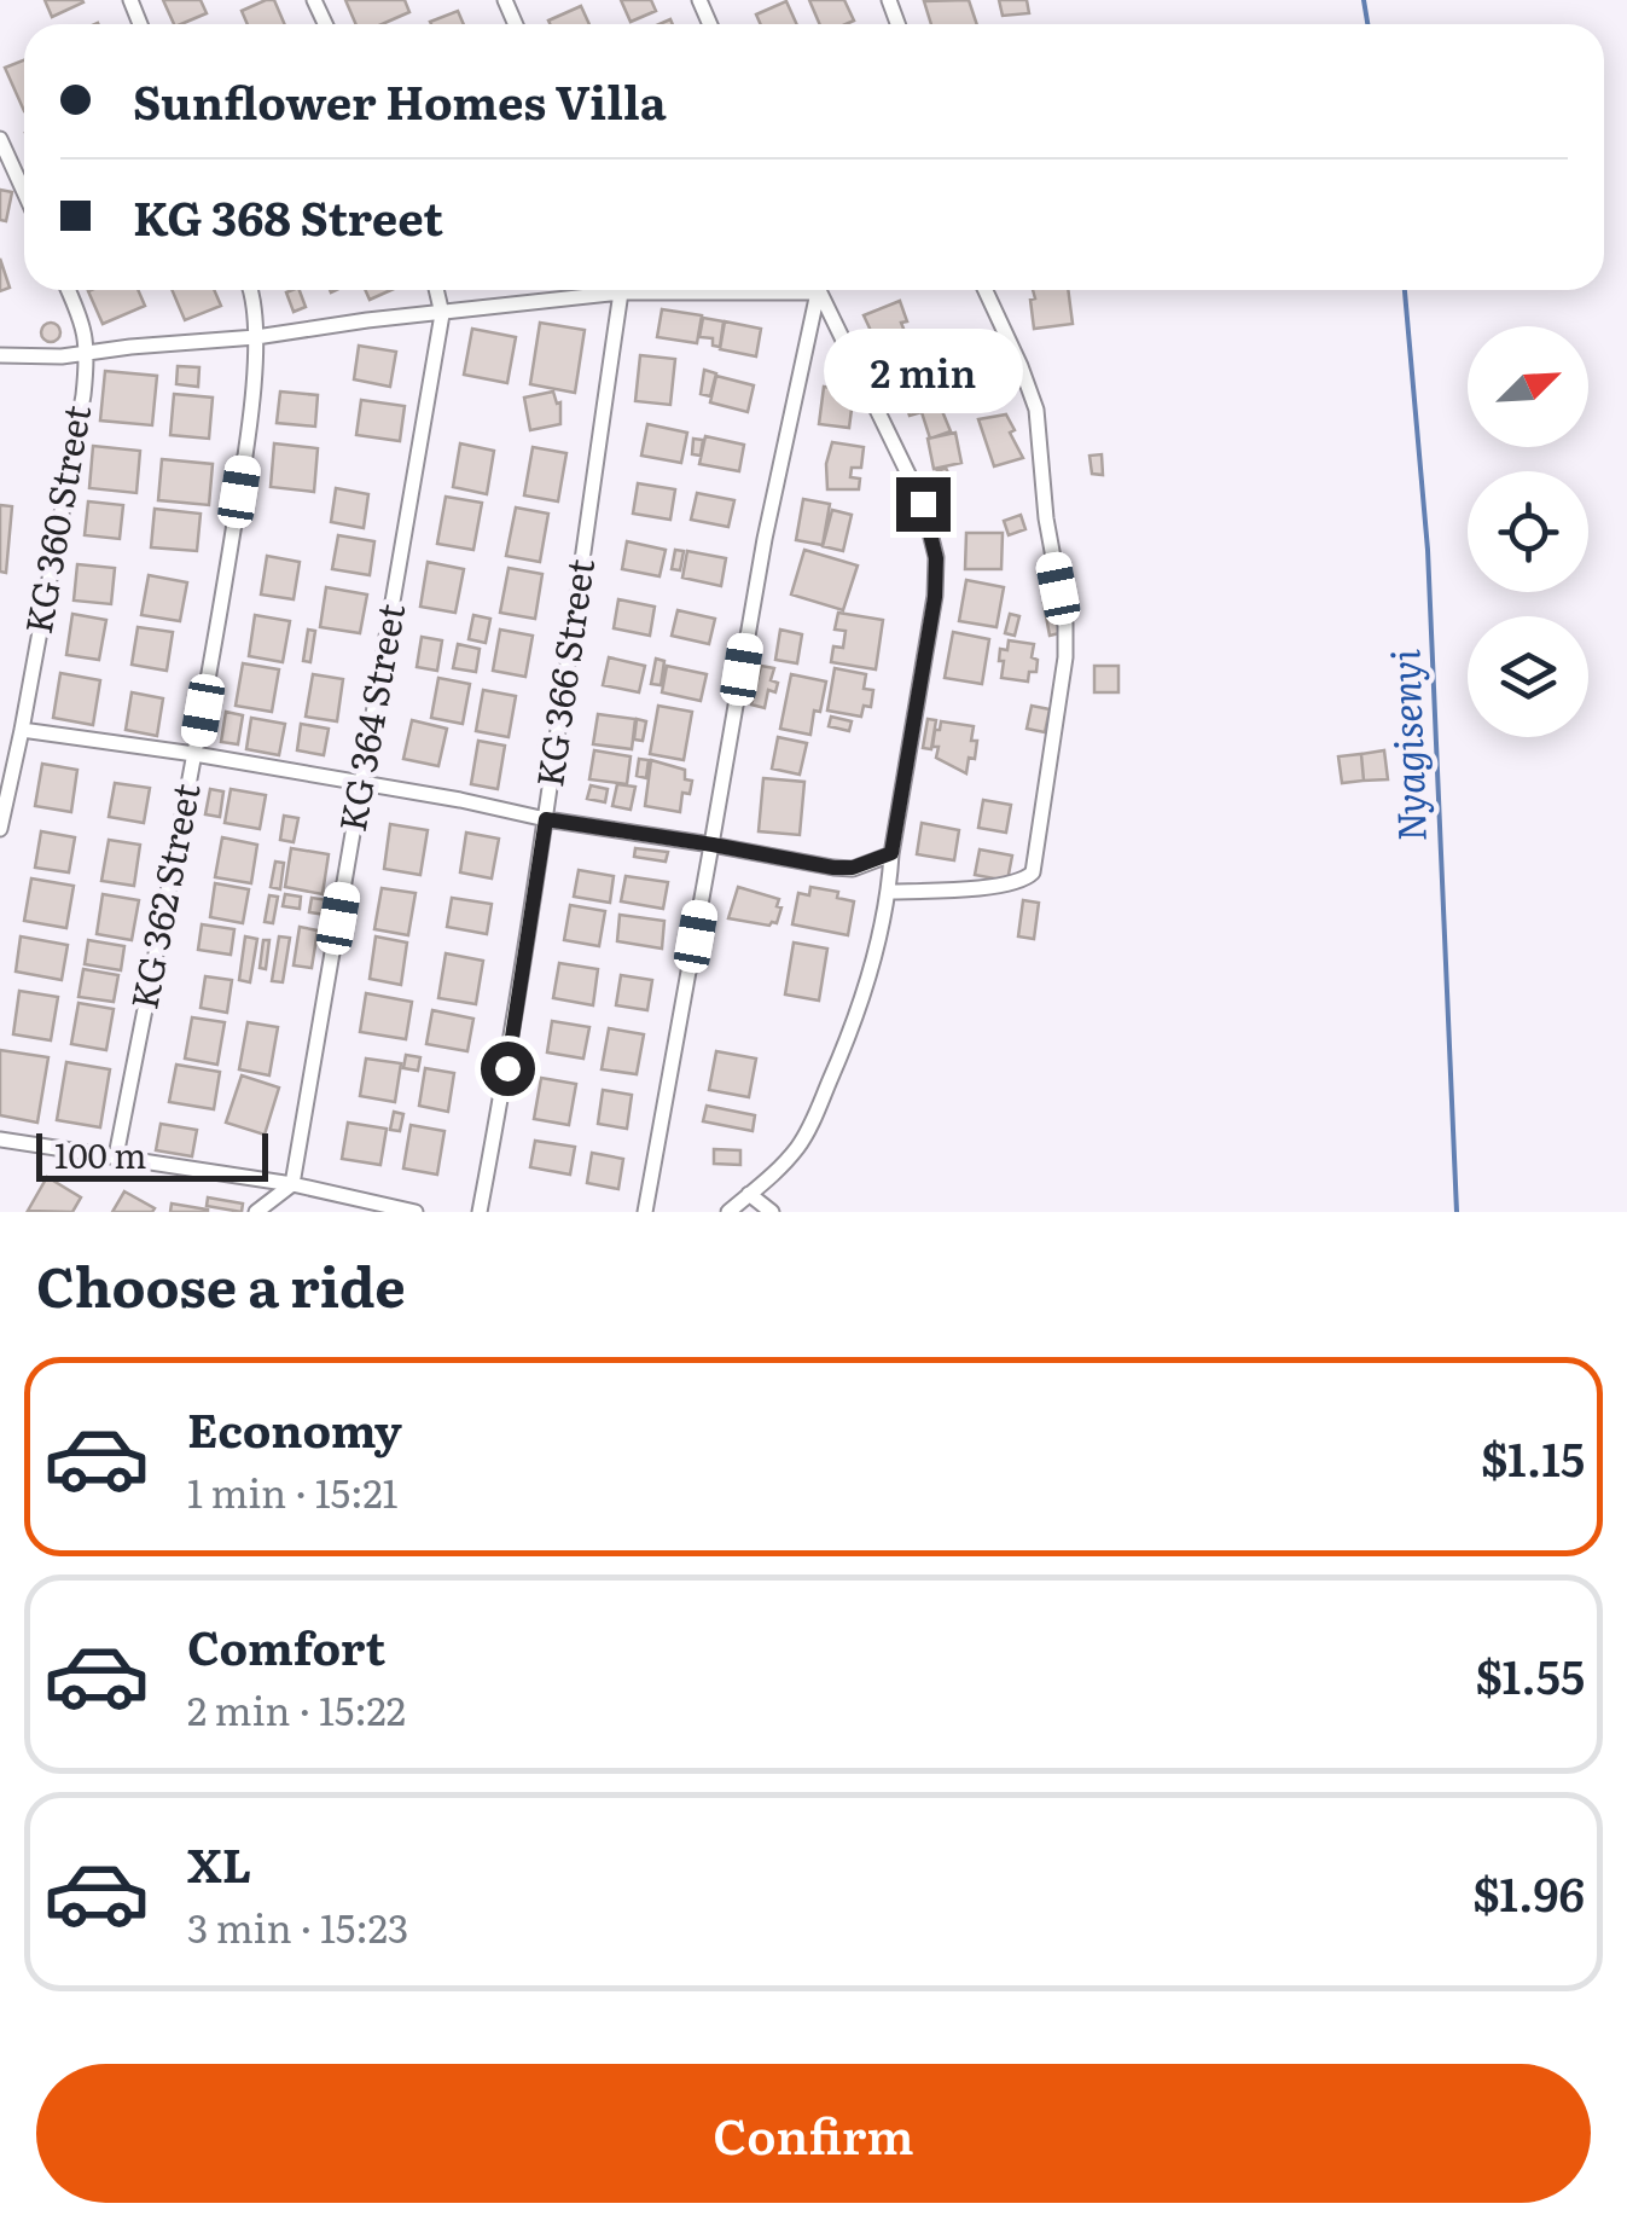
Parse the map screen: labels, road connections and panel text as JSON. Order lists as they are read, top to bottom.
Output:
{
  "streets": {
    "street": [
      "KG 360 Street",
      "KG 366 Street",
      "KG 364 Street",
      "KG 362 Street"
    ]
  },
  "water": ["Nyagisenyi"],
  "scale_bar": "100 m",
  "north": "top right",
  "page": {
    "banner": ["Sunflower Homes Villa", "KG 368 Street"],
    "bubble": "2 min",
    "scale": "100 m",
    "heading": "Choose a ride",
    "list": [
      {
        "name": "Economy",
        "note": "1 min · 15:21",
        "value": "$1.15"
      },
      {
        "name": "Comfort",
        "note": "2 min · 15:22",
        "value": "$1.55"
      },
      {
        "name": "XL",
        "note": "3 min · 15:23",
        "value": "$1.96"
      }
    ],
    "buttons": "Confirm"
  }
}
